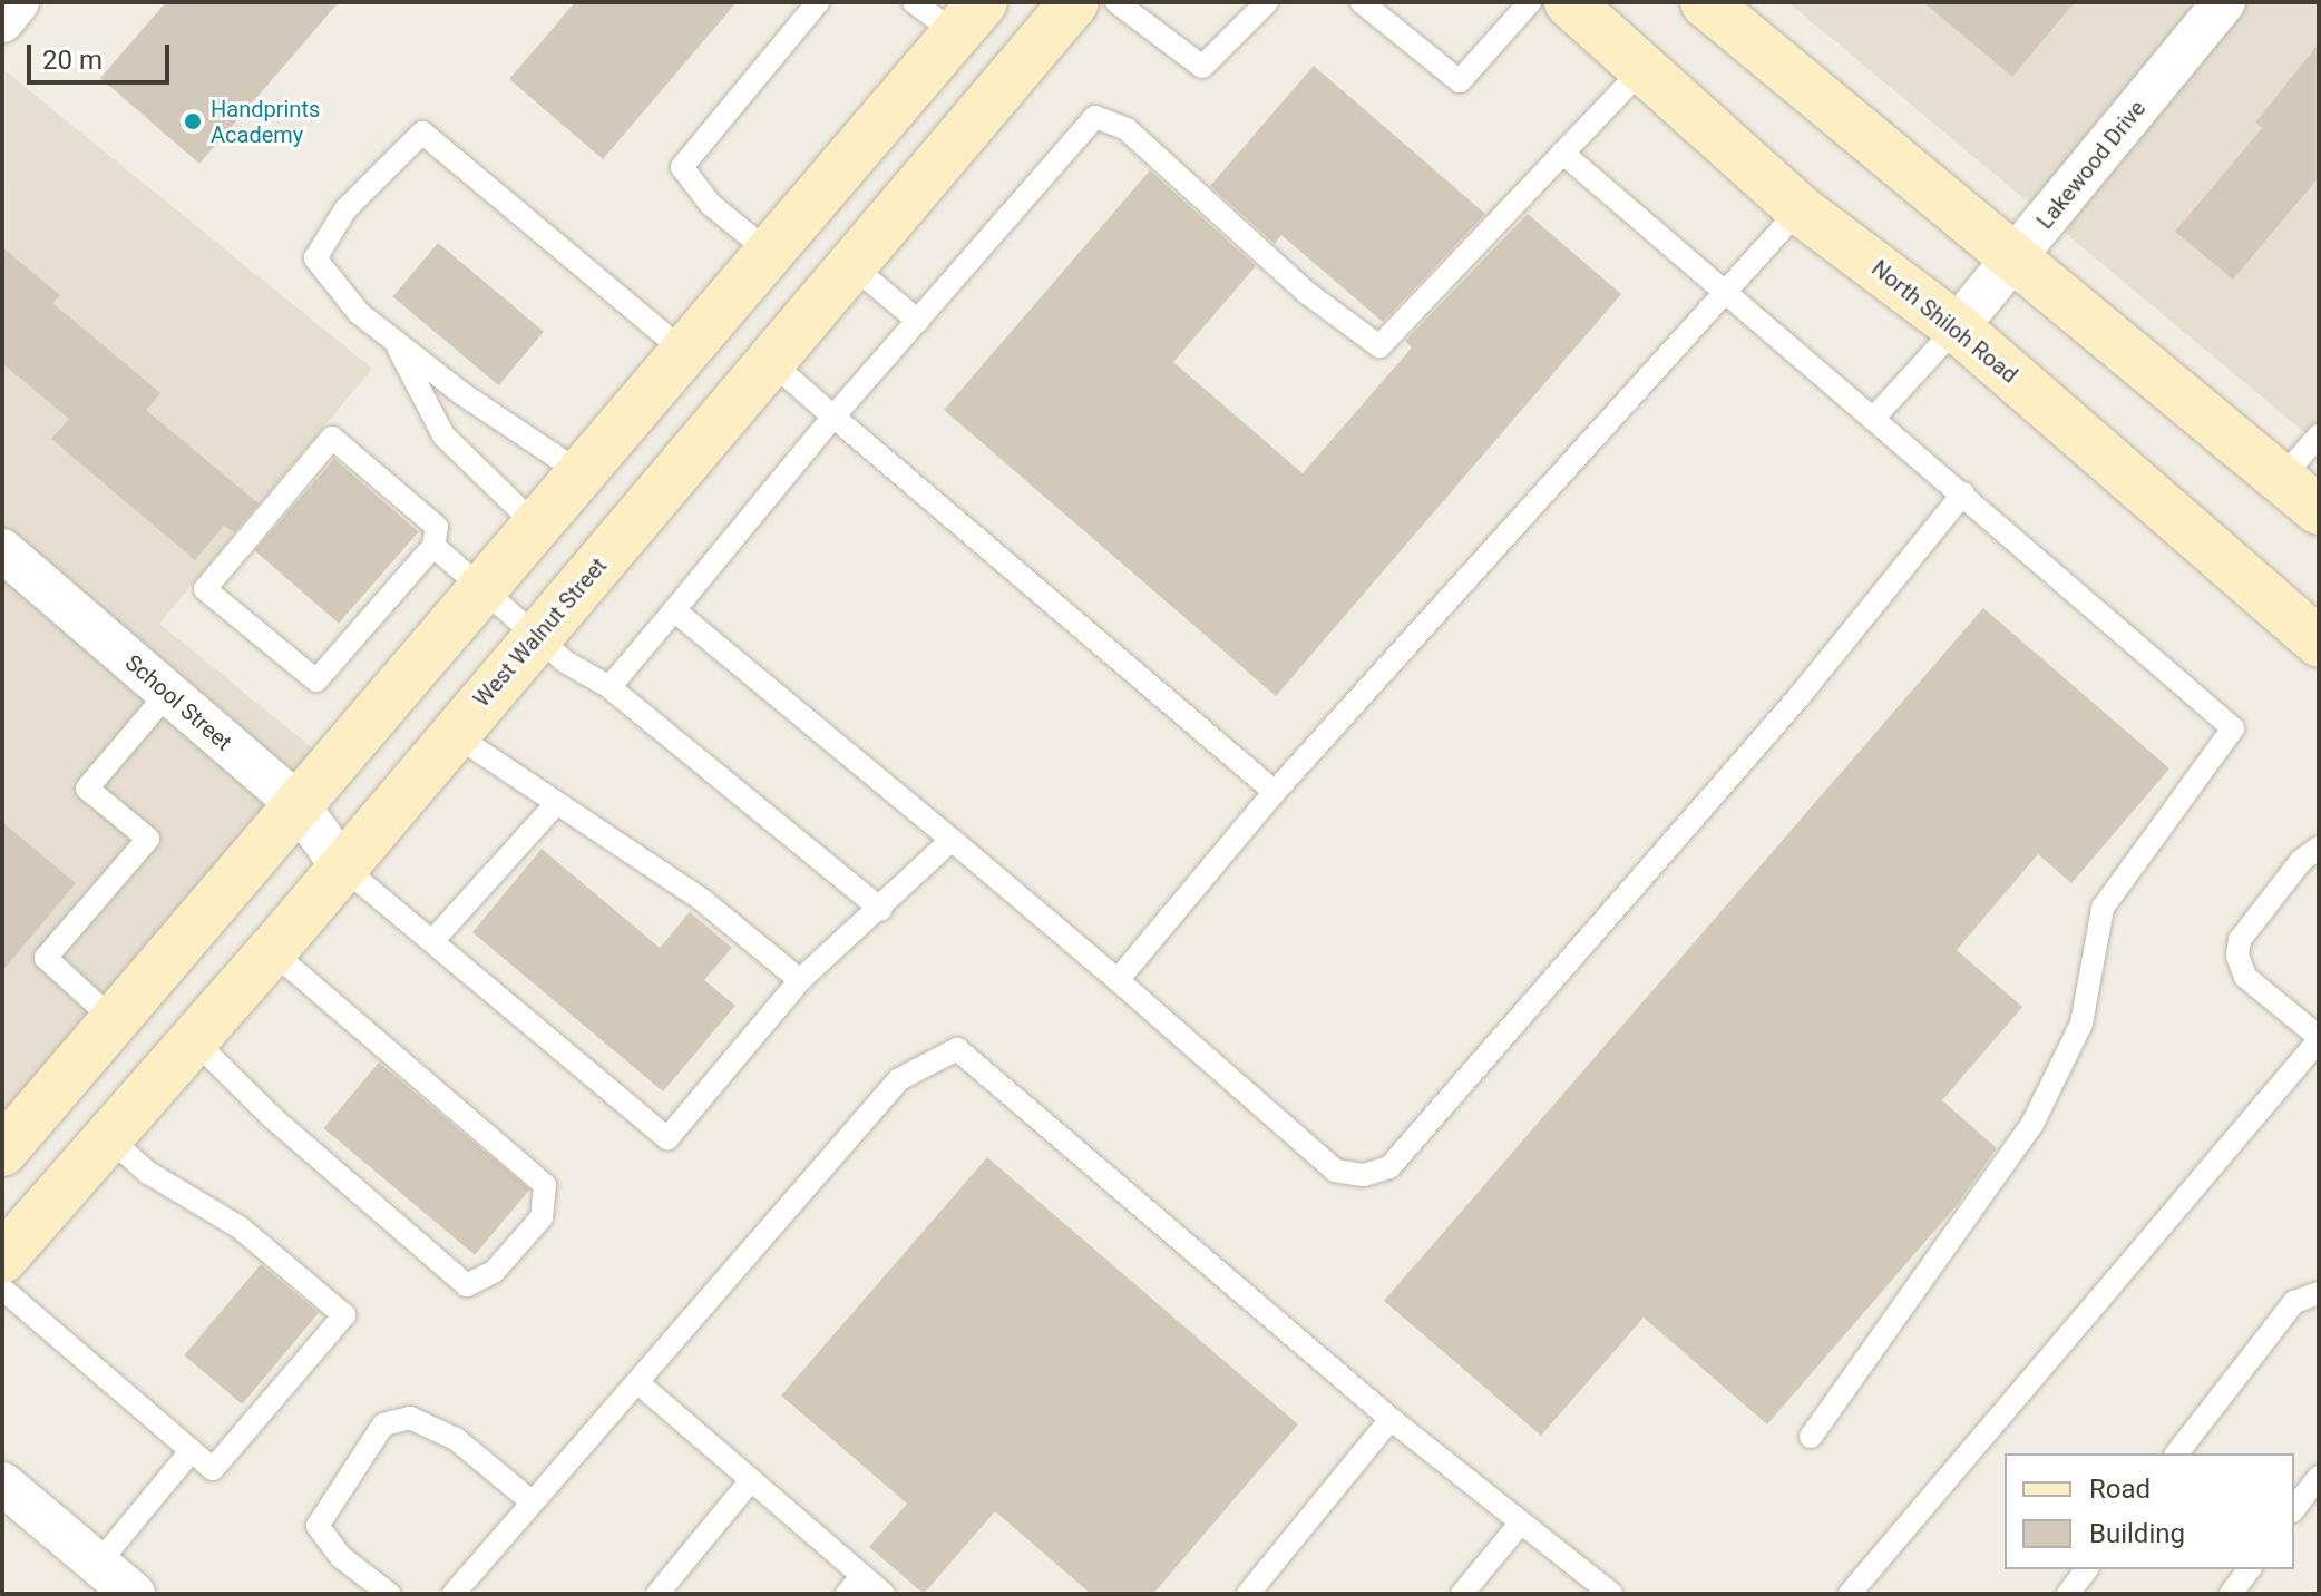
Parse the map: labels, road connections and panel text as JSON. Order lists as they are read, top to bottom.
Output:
{
  "streets": {
    "main road": ["North Shiloh Road", "West Walnut Street"],
    "street": ["Lakewood Drive", "School Street"]
  },
  "crossings": [
    ["Lakewood Drive", "North Shiloh Road"],
    ["West Walnut Street", "School Street"]
  ],
  "places": ["Handprints Academy"],
  "legend": ["Road", "Building"],
  "scale_bar": "20 m"
}
